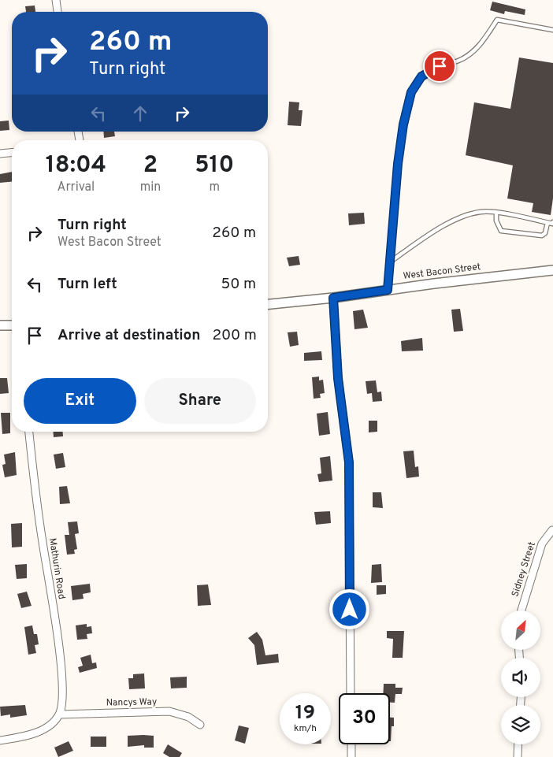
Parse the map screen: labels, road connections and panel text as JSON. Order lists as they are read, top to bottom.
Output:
{
  "streets": {
    "street": [
      "West Bacon Street",
      "Mathurin Road",
      "Sidney Street",
      "Nancys Way"
    ]
  },
  "crossings": [
    ["Mathurin Road", "Nancys Way"]
  ],
  "north": "top right",
  "page": {
    "turn": ["260 m", "Turn right"],
    "eta": [
      "18:04",
      "Arrival",
      "2",
      "min",
      "510",
      "m"
    ],
    "list": [
      {
        "name": "Turn right",
        "note": "West Bacon Street",
        "value": "260 m"
      },
      {
        "name": "Turn left",
        "value": "50 m"
      },
      {
        "name": "Arrive at destination",
        "value": "200 m"
      }
    ],
    "buttons": ["Exit", "Share"],
    "speed": "19 km/h",
    "limit": "30"
  }
}
